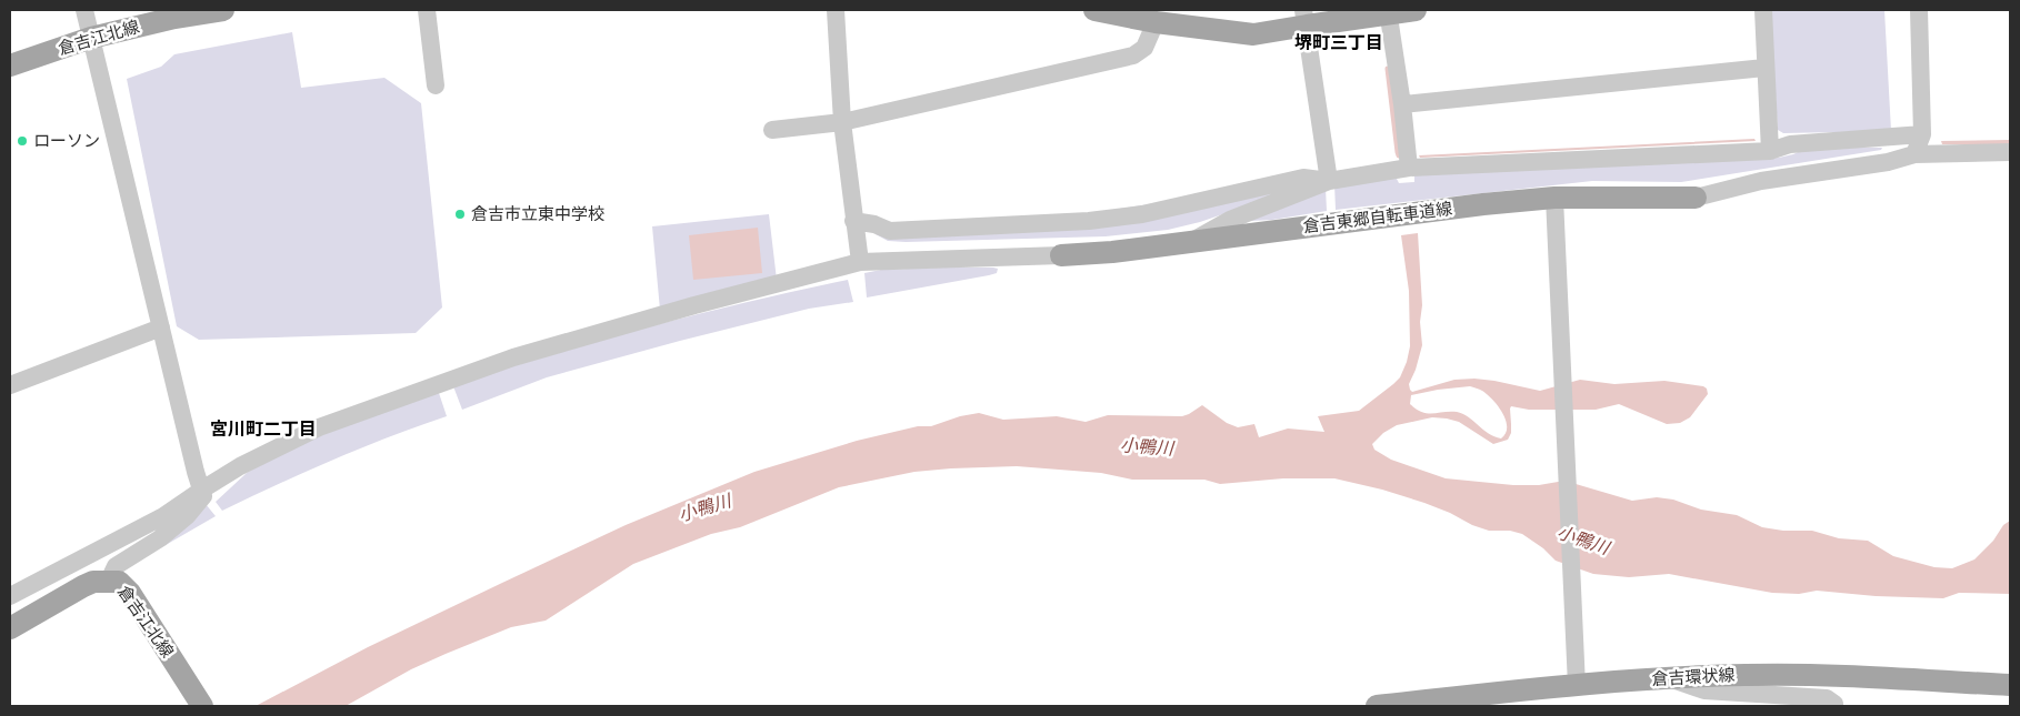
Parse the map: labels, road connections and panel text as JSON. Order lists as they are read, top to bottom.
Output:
{
  "streets": {
    "main road": ["倉吉江北線", "倉吉東郷自転車道線", "倉吉環状線"]
  },
  "districts": ["堺町三丁目", "宮川町二丁目"],
  "water": ["小鴨川"],
  "places": ["ローソン", "倉吉市立東中学校"]
}
